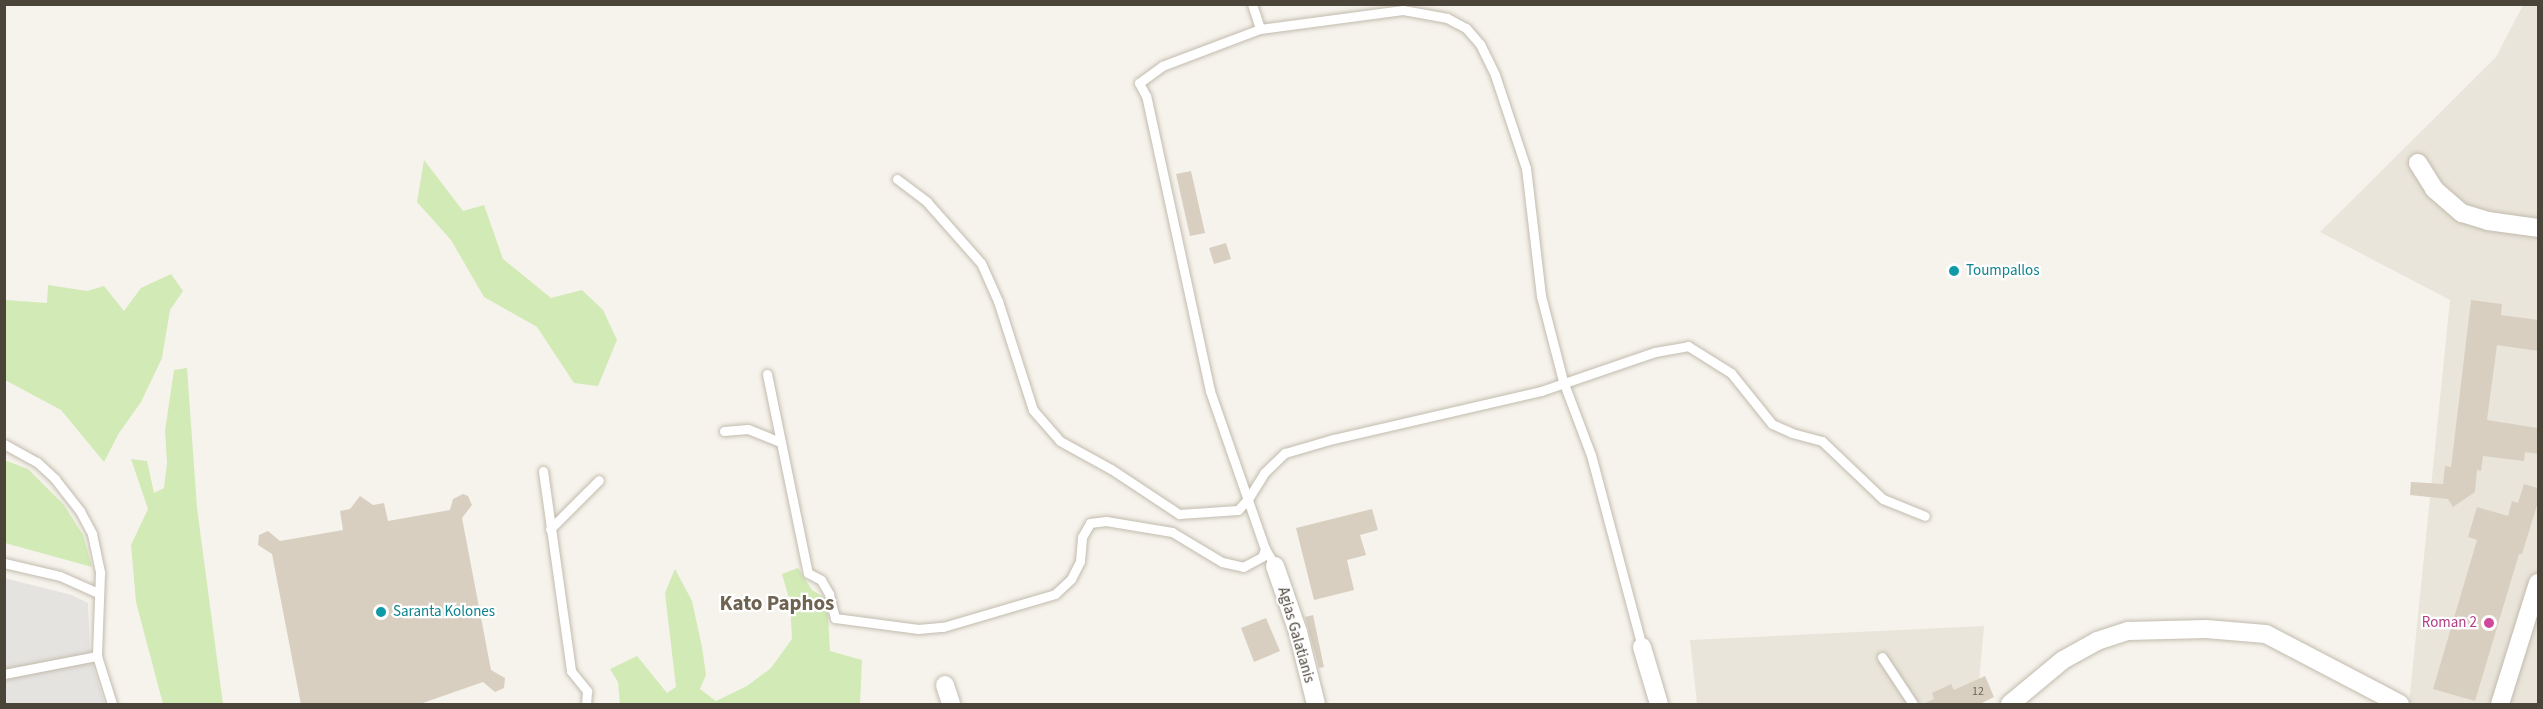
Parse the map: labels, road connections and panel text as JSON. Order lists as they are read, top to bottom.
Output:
{
  "streets": {
    "street": ["Agias Galatianis"]
  },
  "districts": ["Kato Paphos"],
  "places": ["Toumpallos", "Saranta Kolones", "Roman 2"],
  "house_numbers": ["12"]
}
